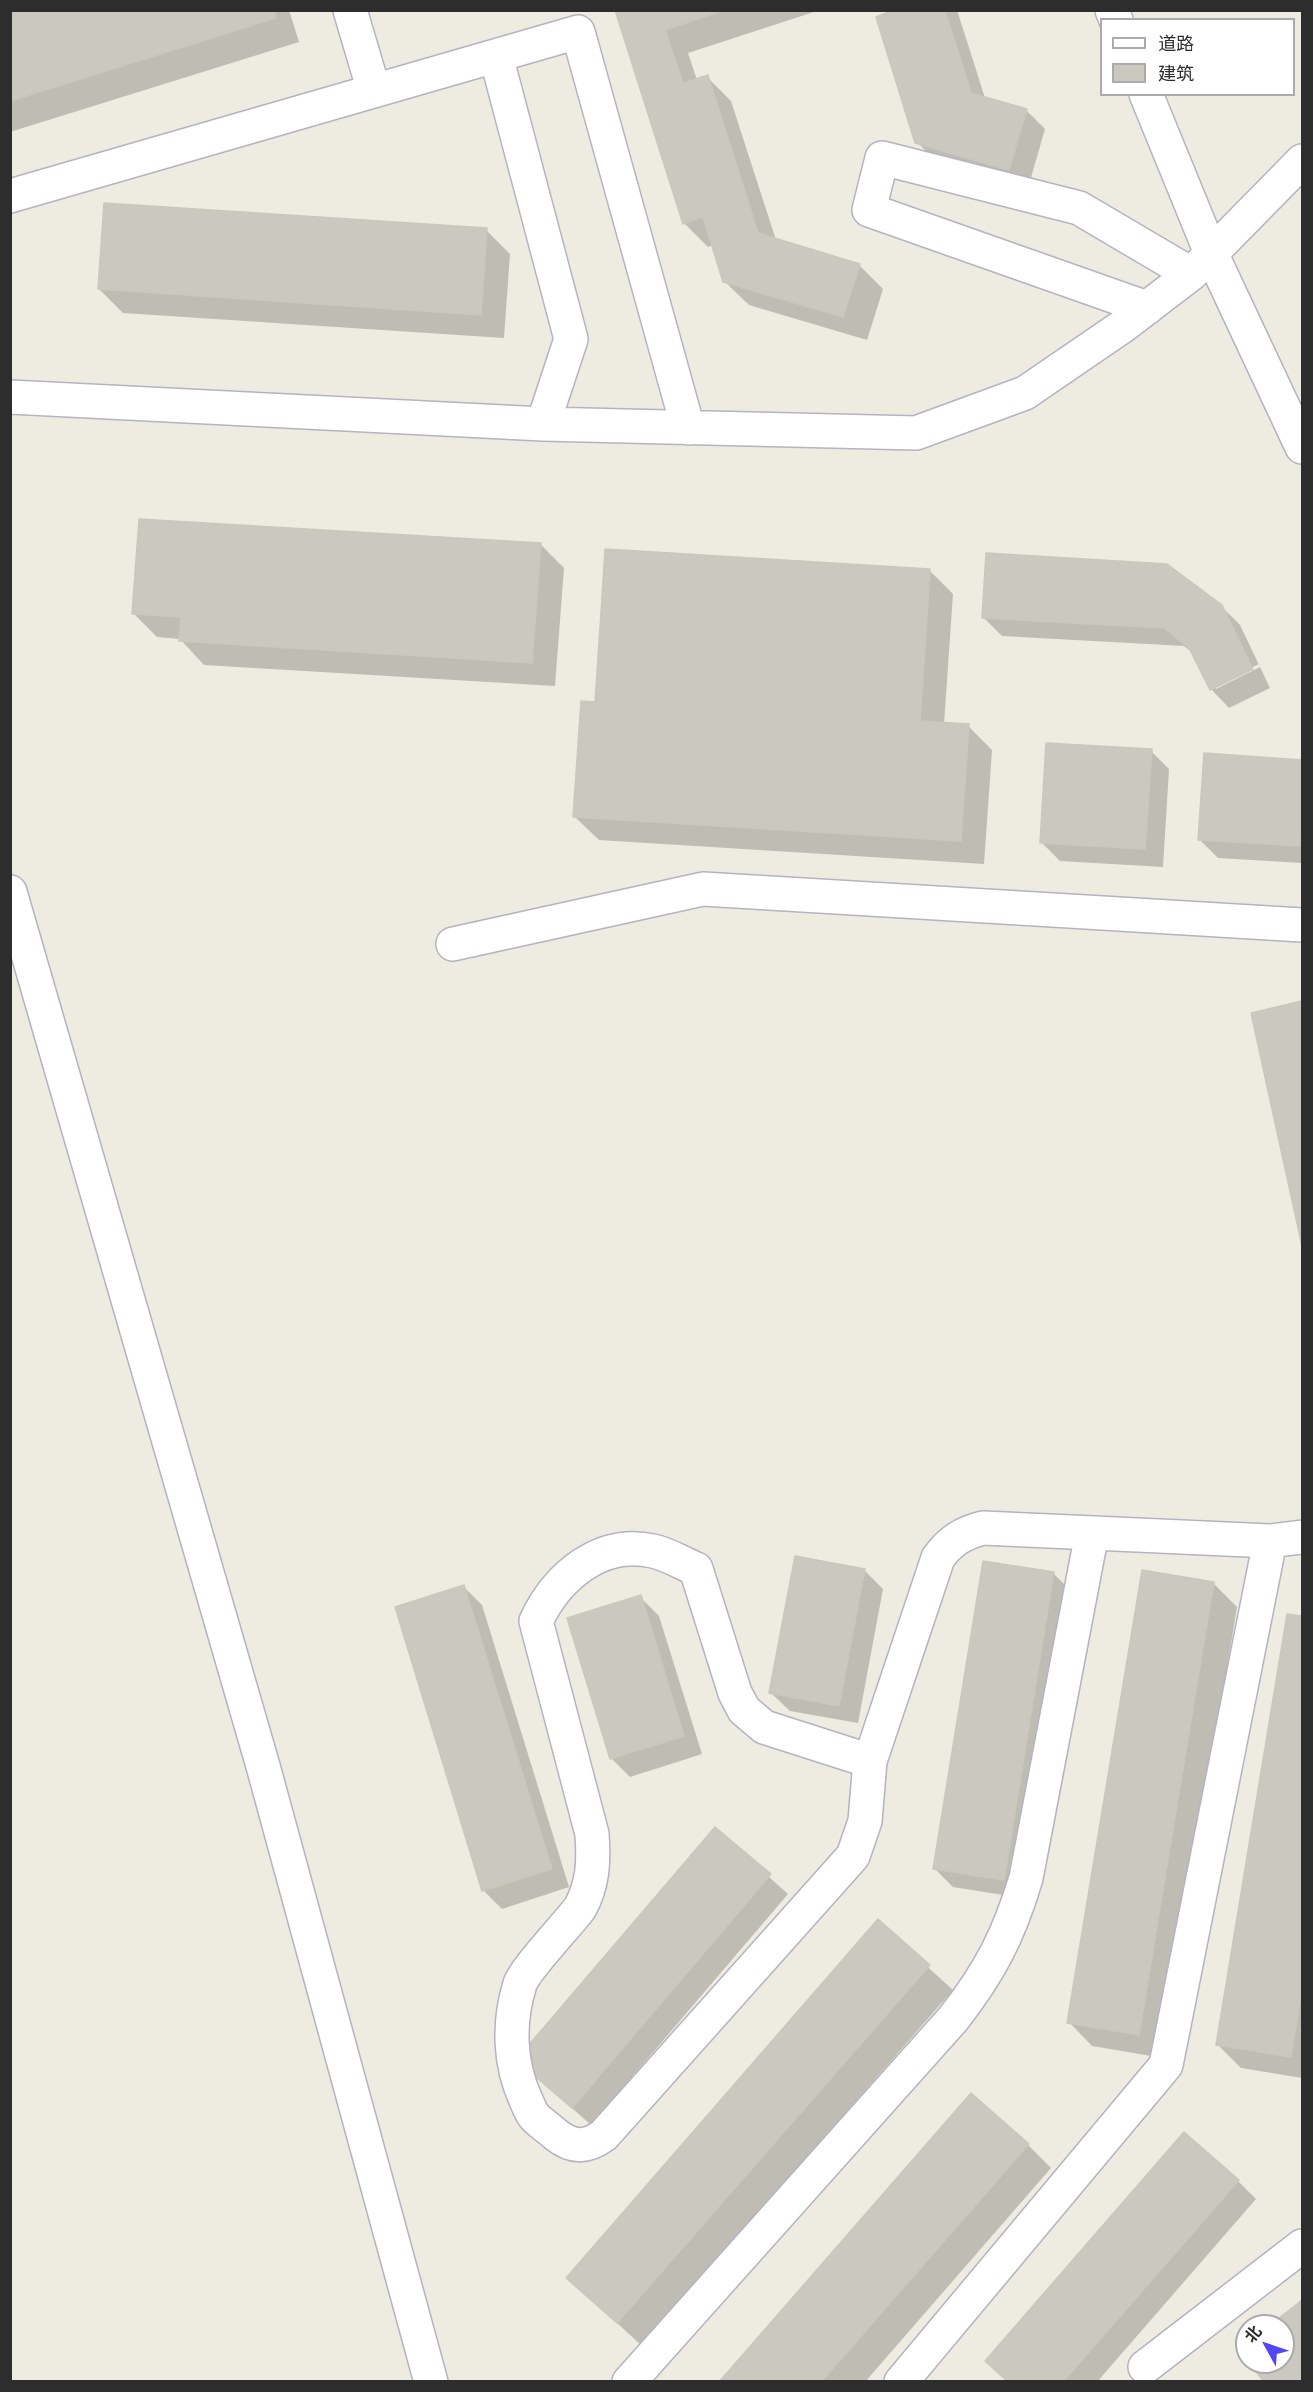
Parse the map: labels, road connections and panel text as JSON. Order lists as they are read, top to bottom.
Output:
{
  "legend": ["道路", "建筑"],
  "north": "top left"
}
